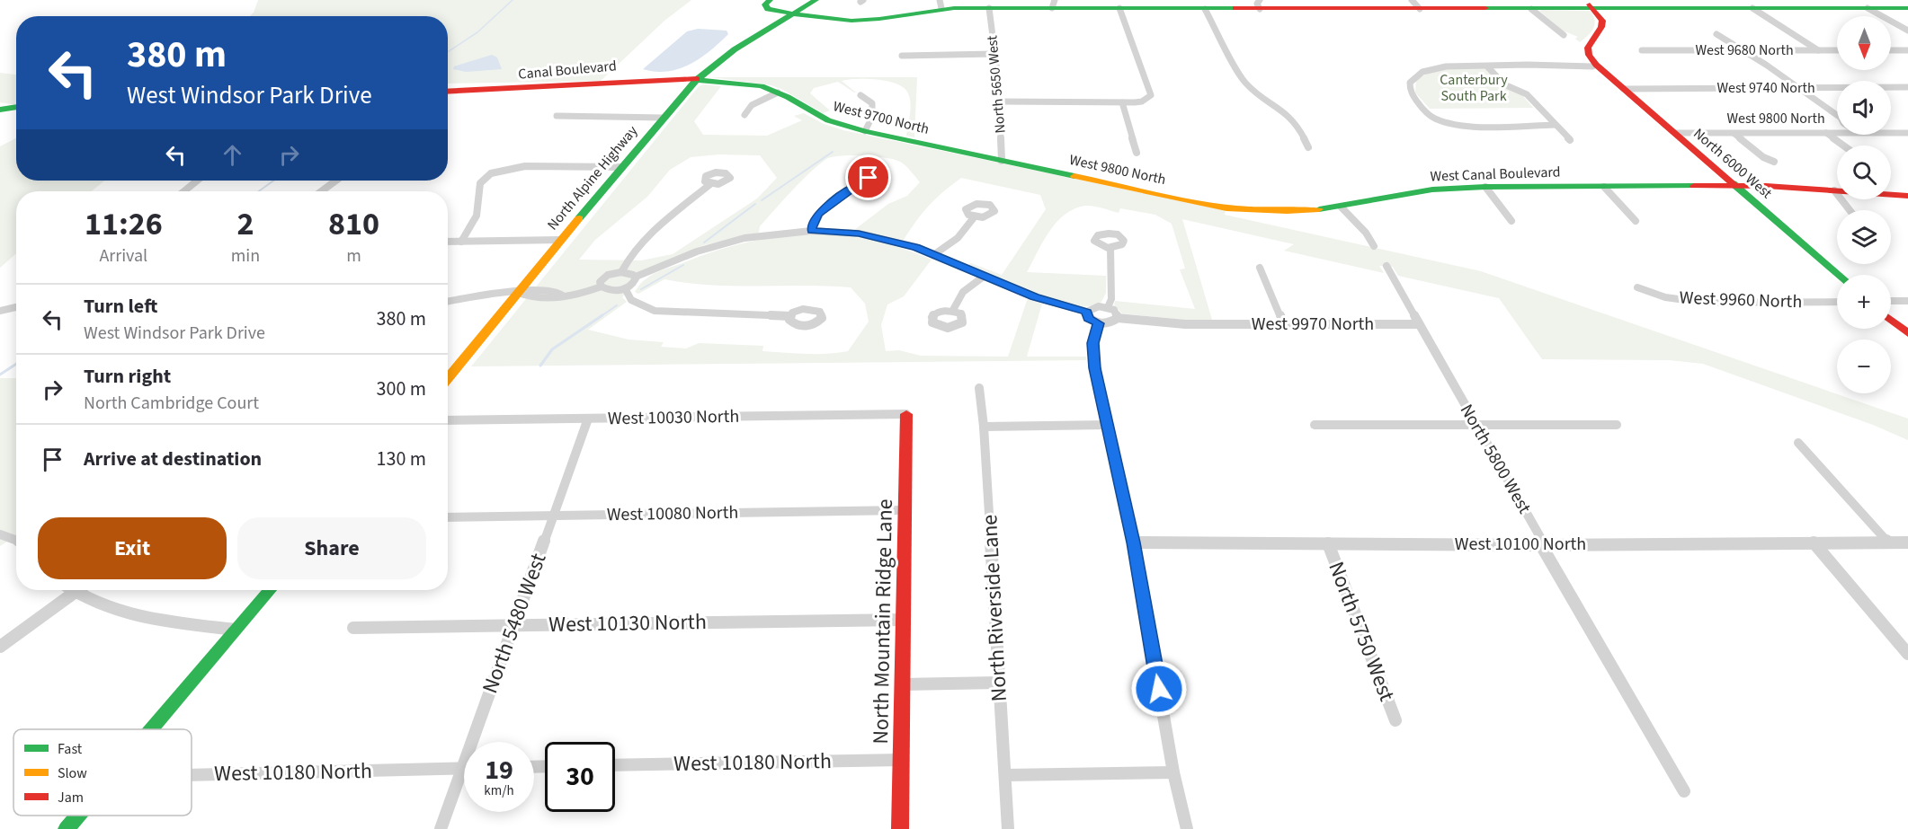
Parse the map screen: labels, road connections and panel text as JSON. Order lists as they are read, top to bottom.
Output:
{
  "streets": {
    "street": [
      "West 9680 North",
      "Canal Boulevard",
      "North 5650 West",
      "West 9740 North",
      "West 9700 North",
      "West 9800 North",
      "North 6000 West",
      "West Canal Boulevard",
      "North Alpine Highway",
      "West 9960 North",
      "West 9970 North",
      "West 10030 North",
      "North 5800 West",
      "West 10080 North",
      "West 10100 North",
      "North Riverside Lane",
      "North Mountain Ridge Lane",
      "North 5480 West",
      "West 10130 North",
      "North 5750 West",
      "West 10180 North"
    ]
  },
  "crossings": [
    ["Canal Boulevard", "West 9700 North"],
    ["Canal Boulevard", "North Alpine Highway"],
    ["North 5650 West", "West 9700 North"],
    ["North 5650 West", "West 9800 North"],
    ["West 9740 North", "North 6000 West"],
    ["West 9700 North", "West 9800 North"],
    ["West 9700 North", "North Alpine Highway"],
    ["West 9800 North", "North 6000 West"],
    ["West 9800 North", "West Canal Boulevard"],
    ["North 6000 West", "West Canal Boulevard"],
    ["West 9970 North", "North 5800 West"],
    ["West 10030 North", "North Mountain Ridge Lane"],
    ["West 10030 North", "North 5480 West"],
    ["North 5800 West", "West 10100 North"],
    ["West 10080 North", "North Mountain Ridge Lane"],
    ["West 10080 North", "North 5480 West"],
    ["West 10100 North", "North 5750 West"],
    ["North Mountain Ridge Lane", "West 10130 North"],
    ["North Mountain Ridge Lane", "West 10180 North"],
    ["North 5480 West", "West 10130 North"]
  ],
  "parks": ["Canterbury South Park"],
  "legend": ["Fast", "Slow", "Jam"],
  "north": "bottom",
  "page": {
    "map_buttons": ["+", "−"],
    "turn": ["380 m", "West Windsor Park Drive"],
    "eta": [
      "11:26",
      "Arrival",
      "2",
      "min",
      "810",
      "m"
    ],
    "list": [
      {
        "name": "Turn left",
        "note": "West Windsor Park Drive",
        "value": "380 m"
      },
      {
        "name": "Turn right",
        "note": "North Cambridge Court",
        "value": "300 m"
      },
      {
        "name": "Arrive at destination",
        "value": "130 m"
      }
    ],
    "buttons": ["Exit", "Share"],
    "speed": "19 km/h",
    "limit": "30"
  }
}
